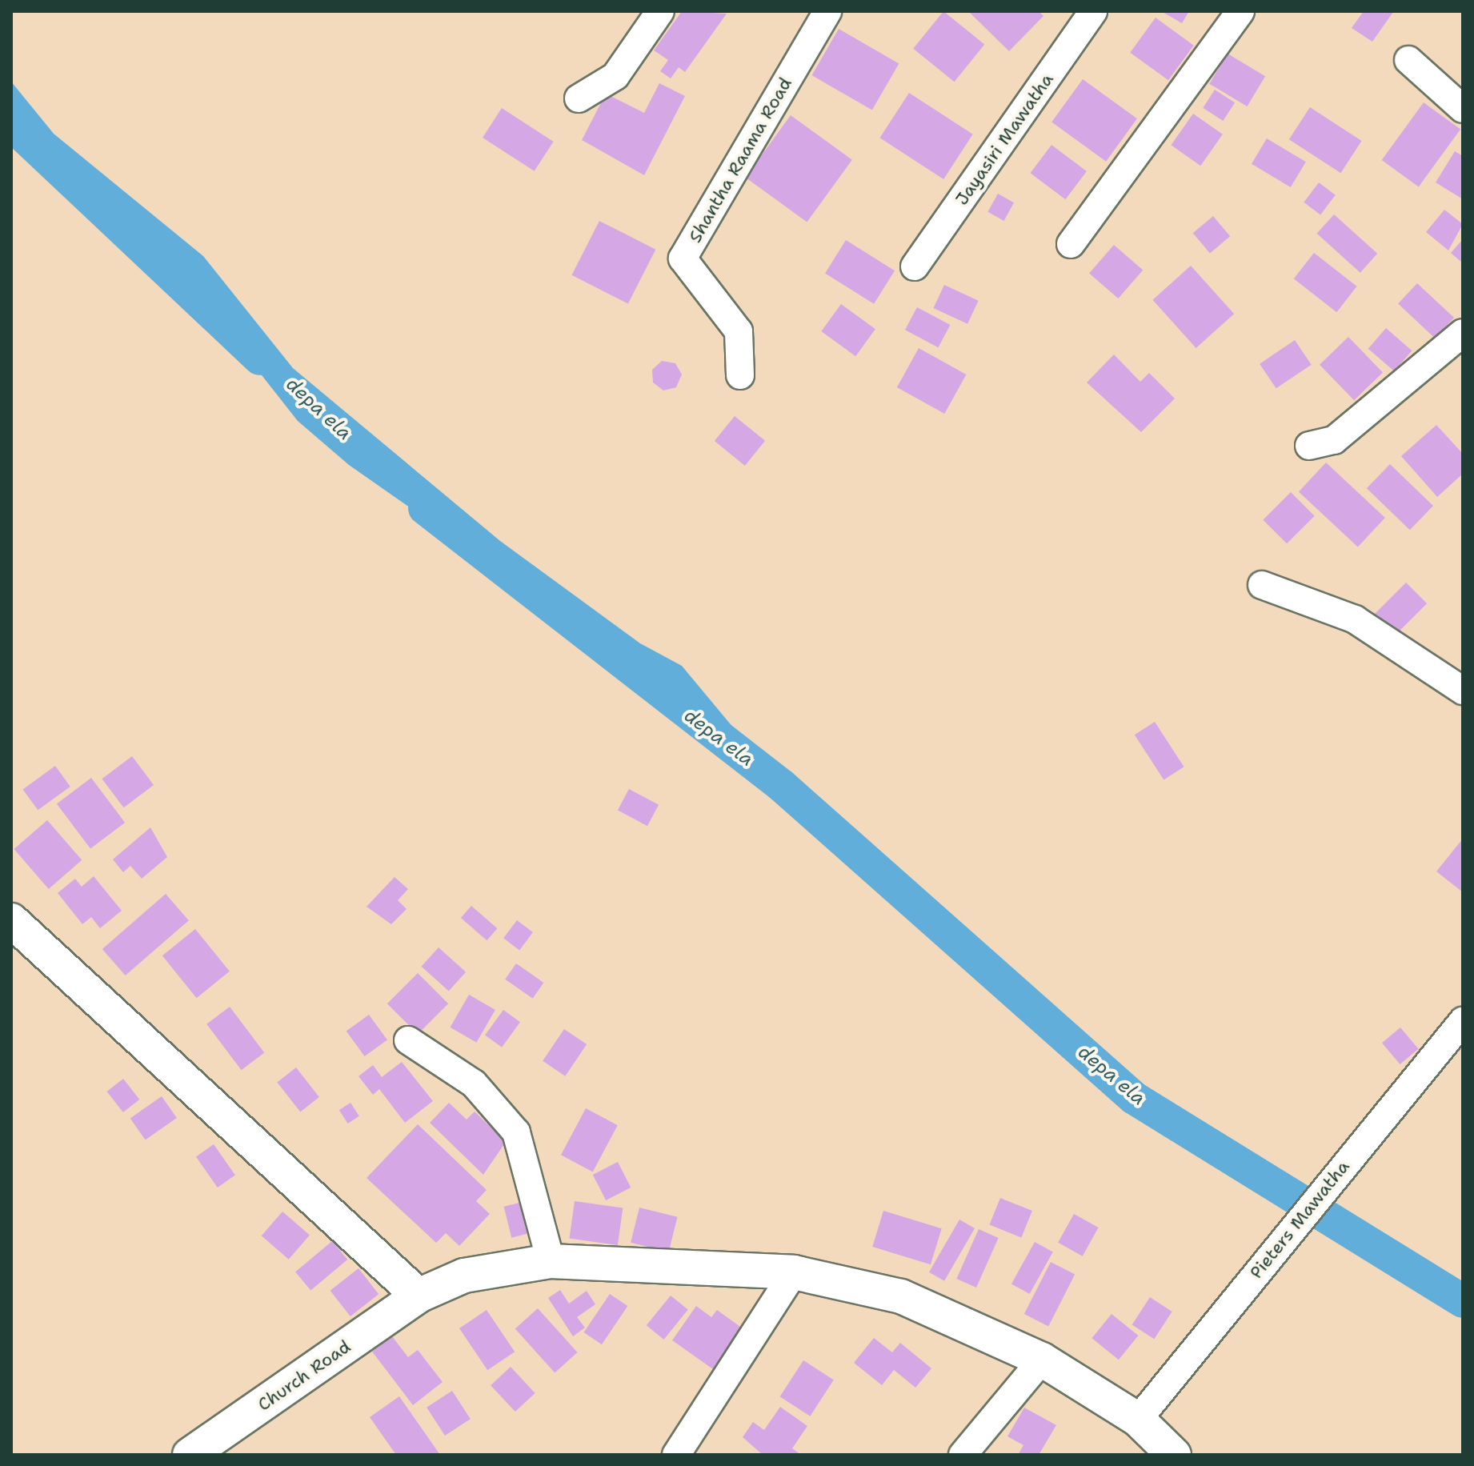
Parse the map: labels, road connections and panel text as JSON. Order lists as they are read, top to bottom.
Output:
{
  "streets": {
    "street": [
      "Jayasiri Mawatha",
      "Shantha Raama Road",
      "Pieters Mawatha",
      "Church Road"
    ]
  },
  "crossings": [
    ["Pieters Mawatha", "Church Road"]
  ],
  "water": ["depa ela"]
}
